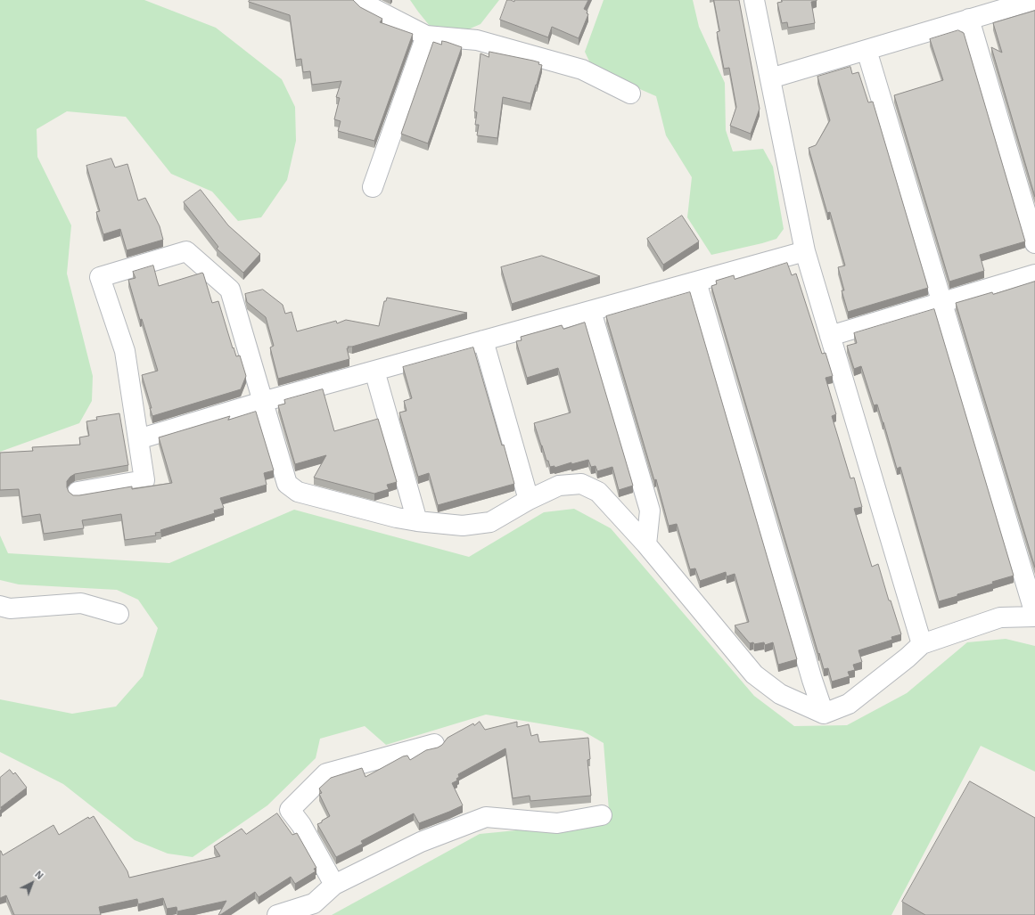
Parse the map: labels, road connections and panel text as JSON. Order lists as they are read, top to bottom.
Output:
{
  "north": "top right"
}
